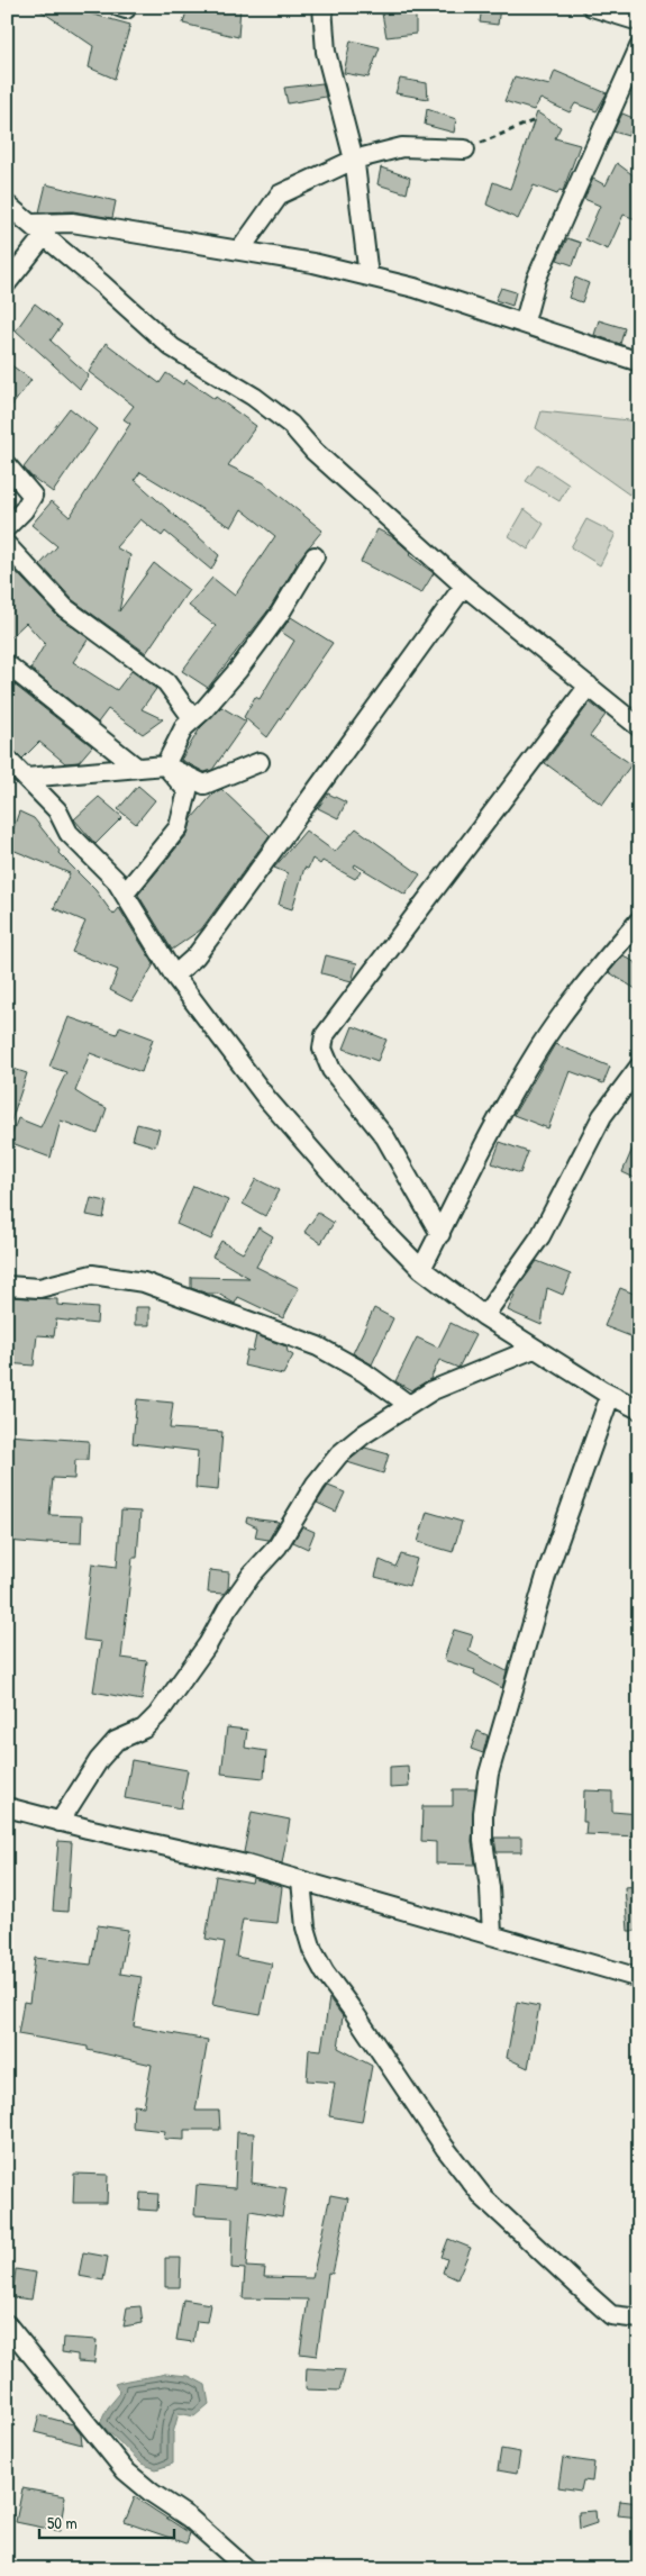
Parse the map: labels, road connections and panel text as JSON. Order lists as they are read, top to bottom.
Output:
{
  "scale_bar": "50 m"
}
